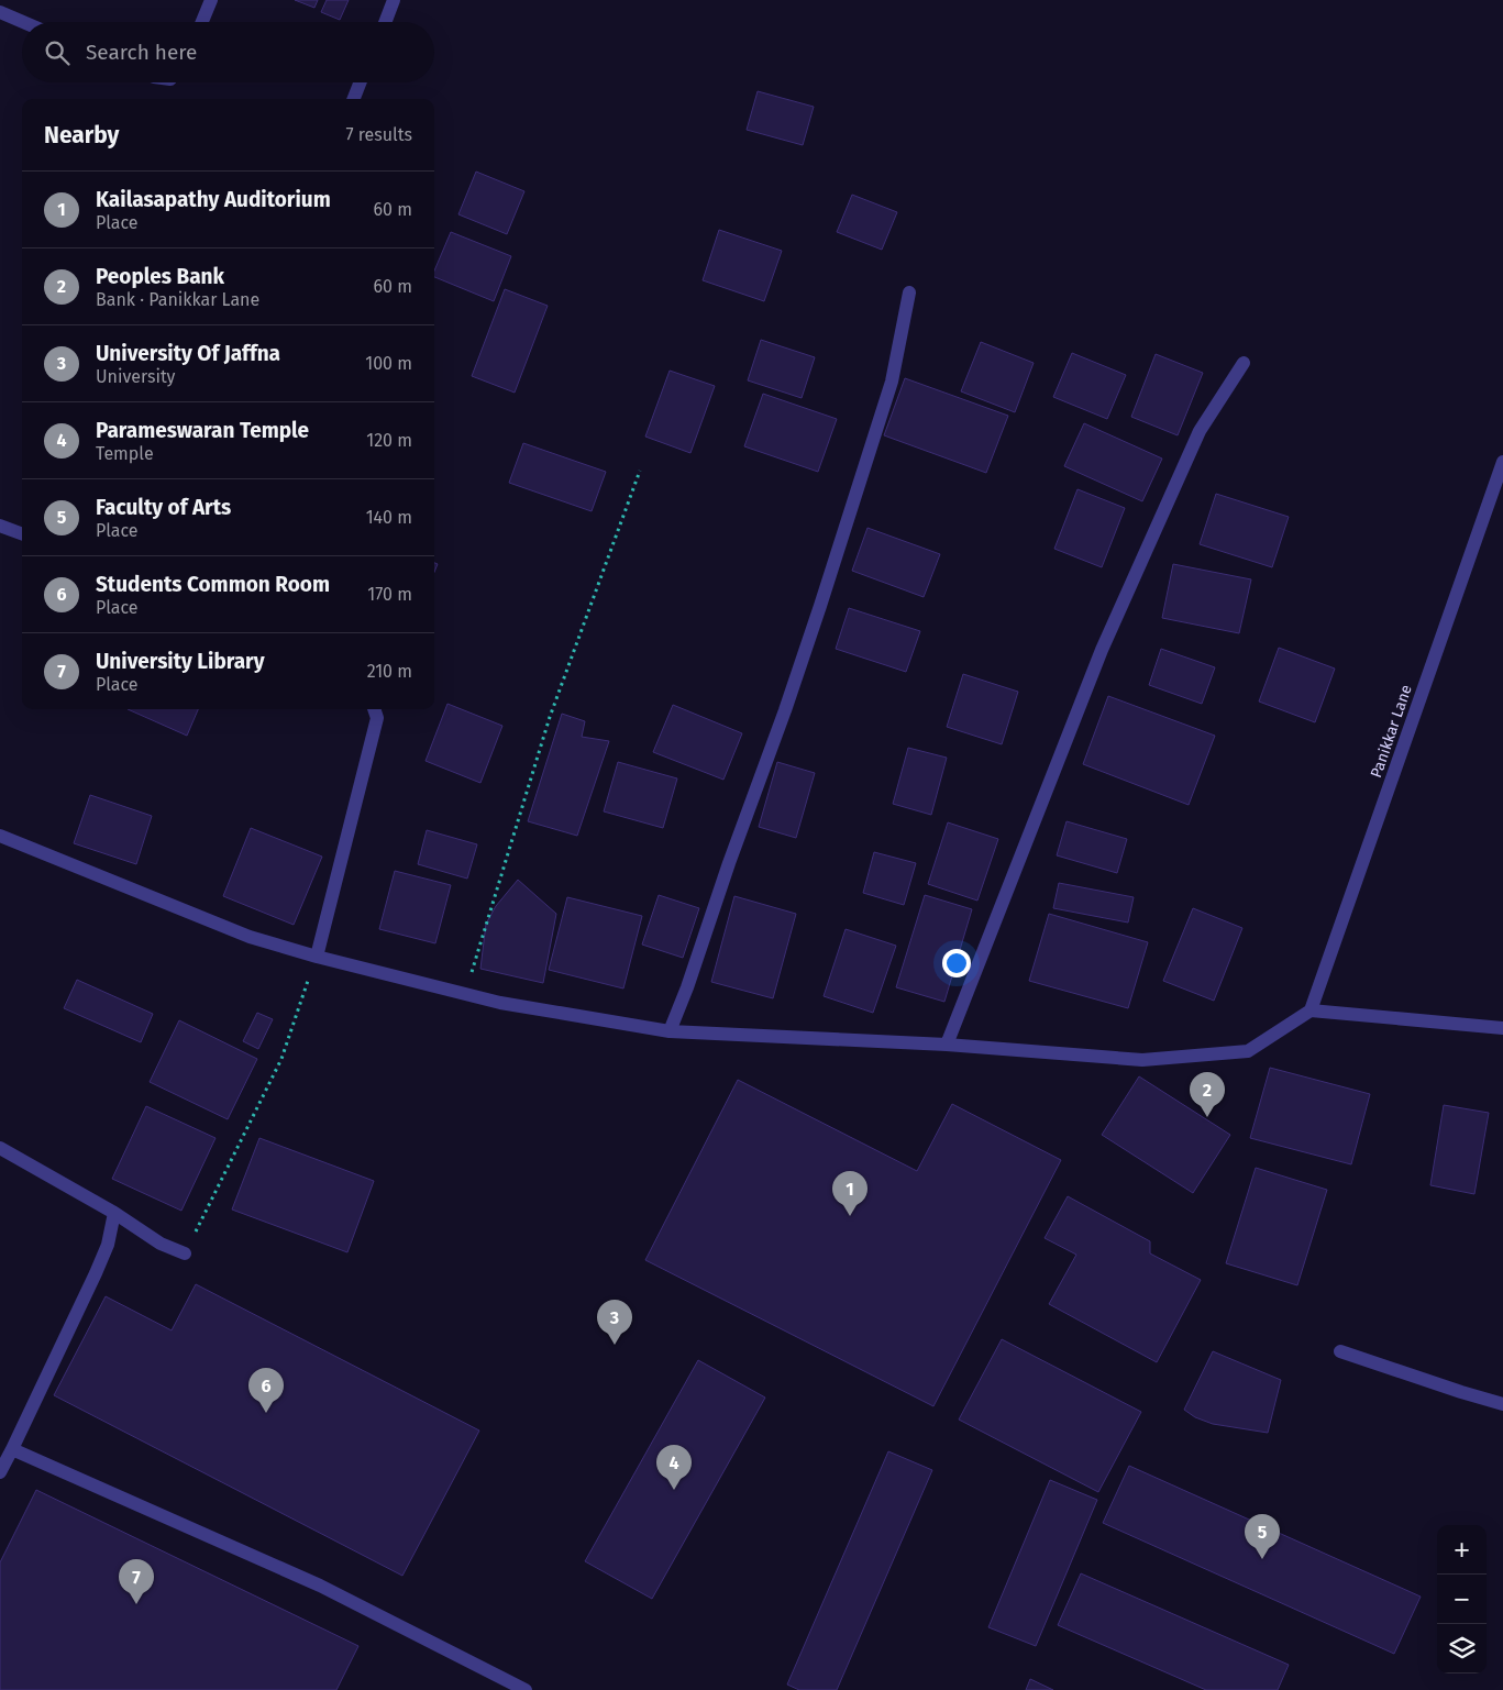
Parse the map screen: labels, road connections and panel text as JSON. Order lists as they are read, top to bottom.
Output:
{
  "streets": {
    "street": ["Panikkar Lane"]
  },
  "page": {
    "search": "Search here",
    "heading": ["Nearby", "7 results"],
    "list": [
      {
        "mark": "1",
        "name": "Kailasapathy Auditorium",
        "note": "Place",
        "value": "60 m"
      },
      {
        "mark": "2",
        "name": "Peoples Bank",
        "note": "Bank · Panikkar Lane",
        "value": "60 m"
      },
      {
        "mark": "3",
        "name": "University Of Jaffna",
        "note": "University",
        "value": "100 m"
      },
      {
        "mark": "4",
        "name": "Parameswaran Temple",
        "note": "Temple",
        "value": "120 m"
      },
      {
        "mark": "5",
        "name": "Faculty of Arts",
        "note": "Place",
        "value": "140 m"
      },
      {
        "mark": "6",
        "name": "Students Common Room",
        "note": "Place",
        "value": "170 m"
      },
      {
        "mark": "7",
        "name": "University Library",
        "note": "Place",
        "value": "210 m"
      }
    ],
    "pins": [
      "2",
      "1",
      "3",
      "6",
      "4",
      "5",
      "7"
    ],
    "map_buttons": ["+", "−"]
  }
}
